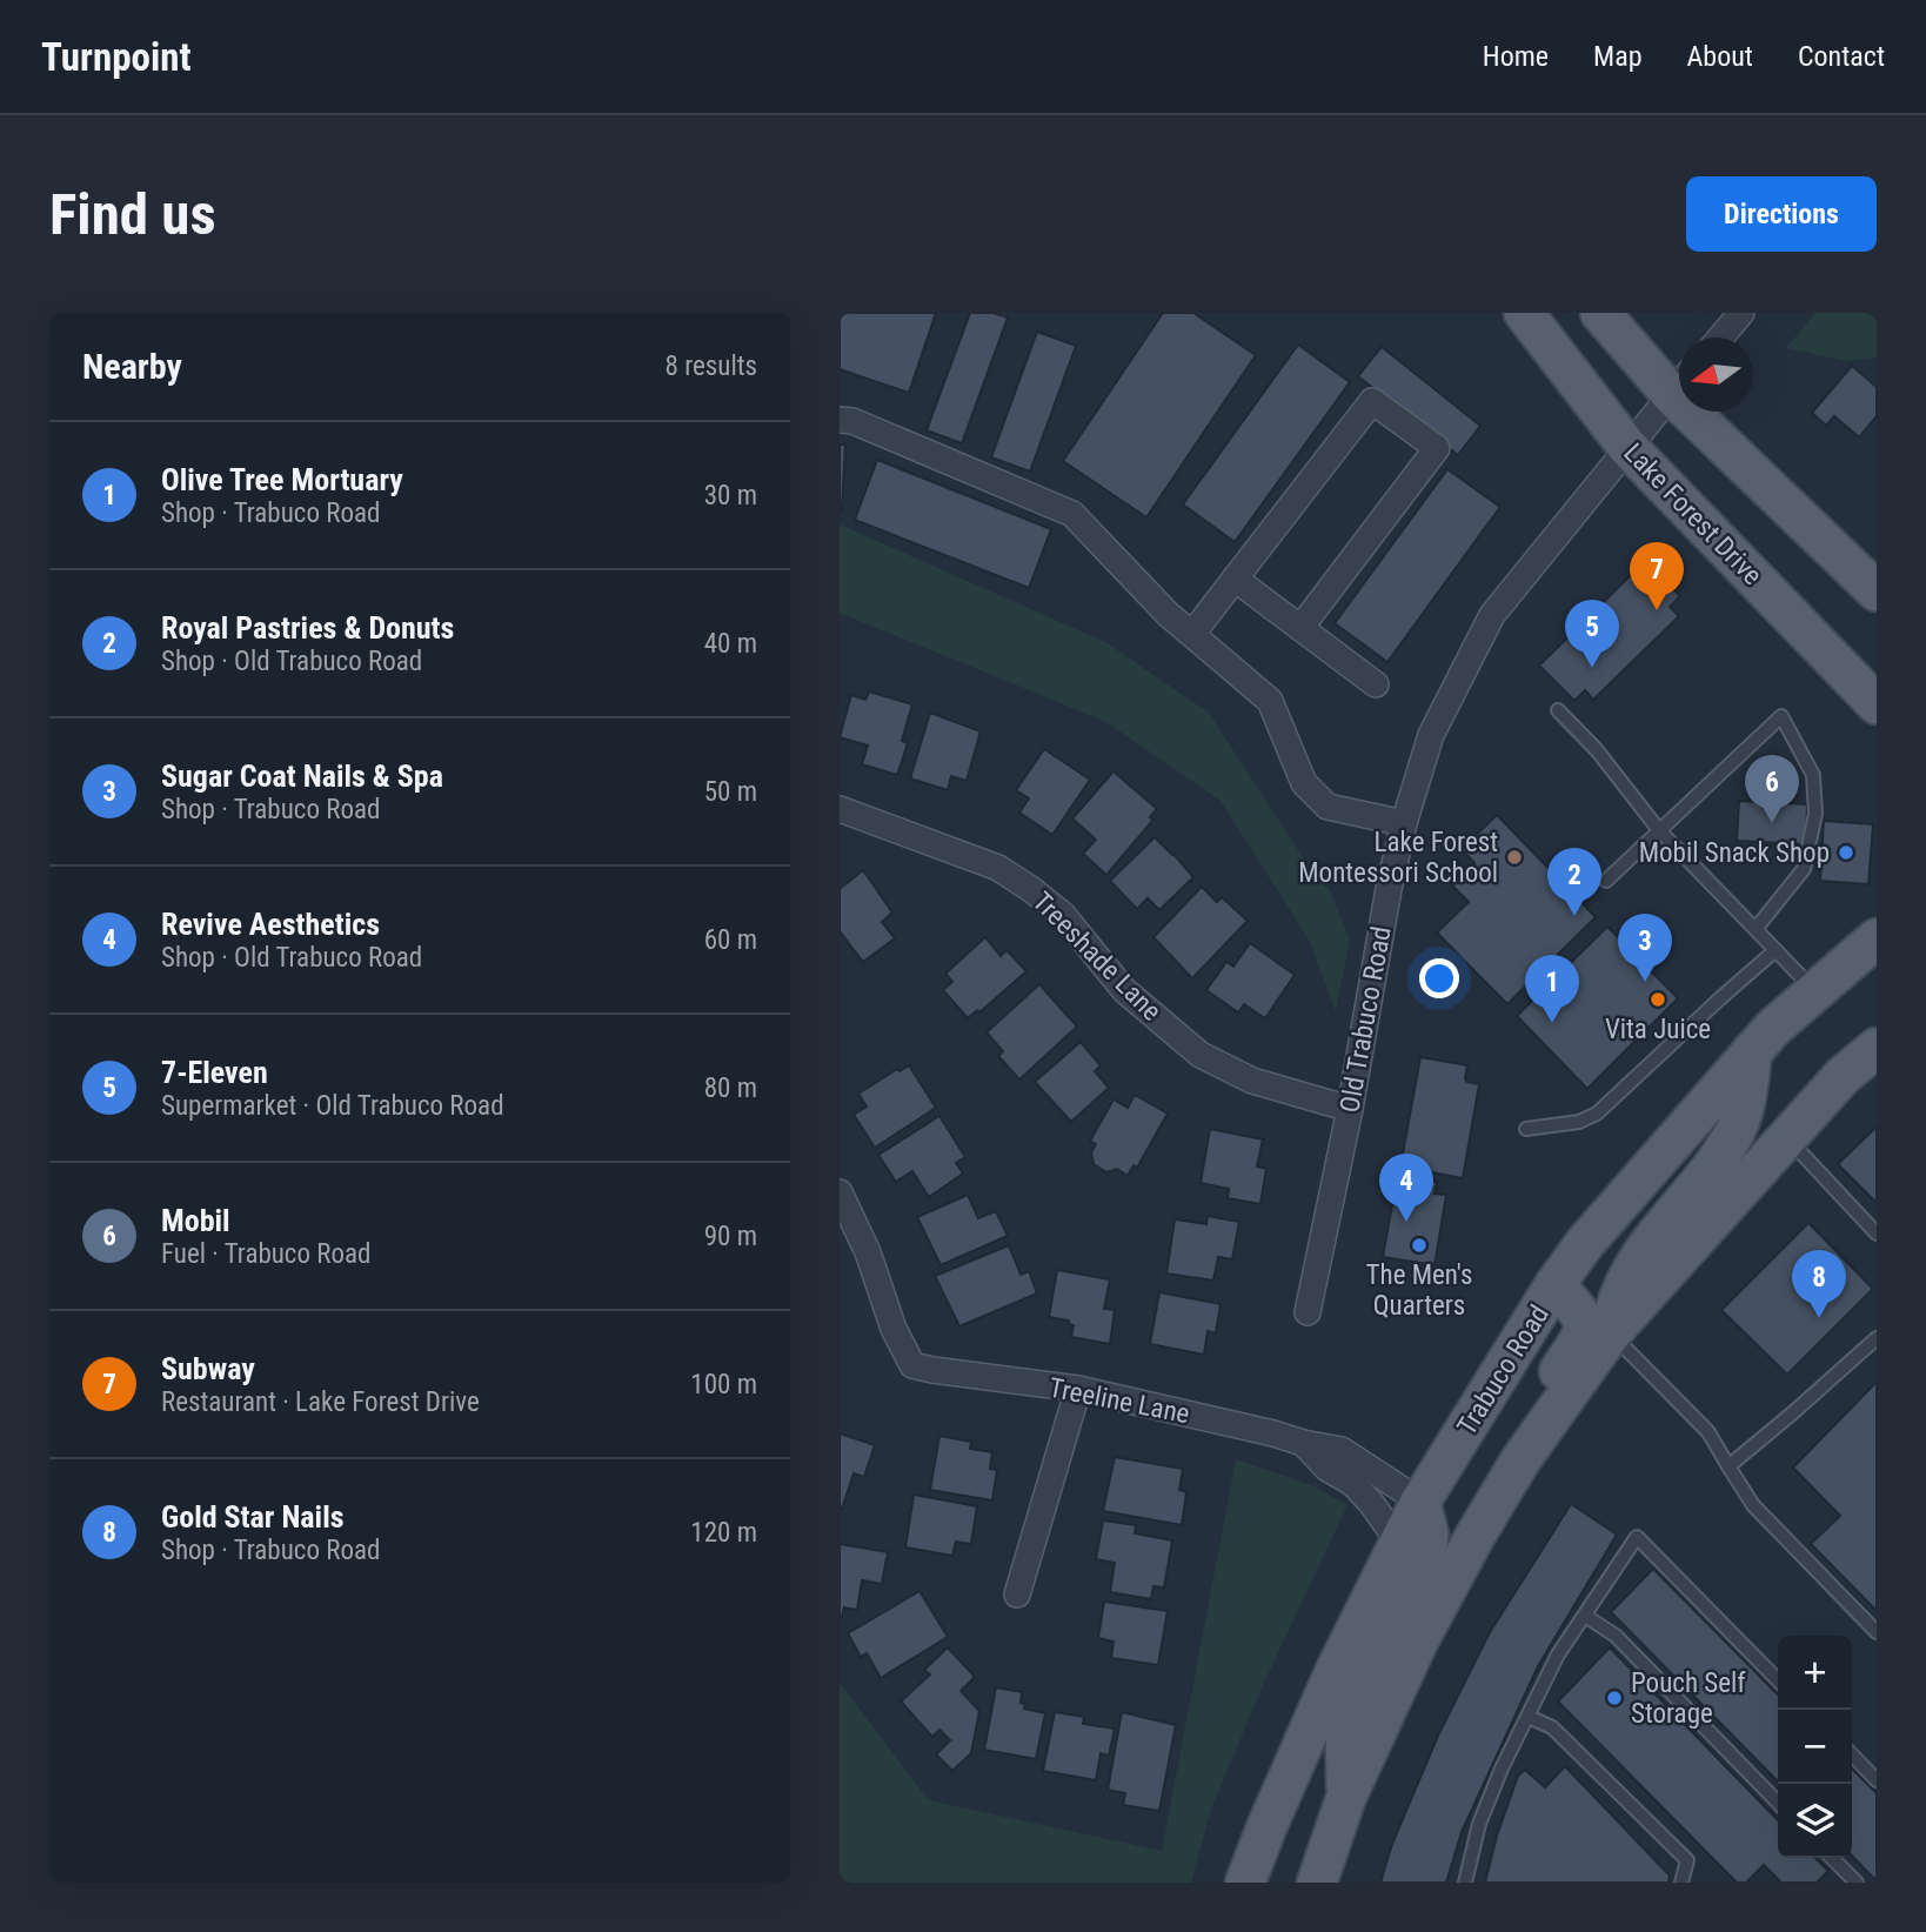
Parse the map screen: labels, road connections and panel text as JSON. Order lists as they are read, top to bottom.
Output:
{
  "streets": {
    "main road": ["Lake Forest Drive", "Trabuco Road"],
    "street": ["Treeshade Lane", "Old Trabuco Road", "Treeline Lane"]
  },
  "crossings": [
    ["Lake Forest Drive", "Old Trabuco Road"],
    ["Treeshade Lane", "Old Trabuco Road"],
    ["Trabuco Road", "Treeline Lane"]
  ],
  "places": [
    "Mobil Snack Shop",
    "Lake Forest Montessori School",
    "Vita Juice",
    "The Men's Quarters",
    "Pouch Self Storage"
  ],
  "north": "left",
  "page": {
    "header": "Turnpoint",
    "nav": [
      "Home",
      "Map",
      "About",
      "Contact"
    ],
    "buttons": "Directions",
    "title": "Find us",
    "heading": ["Nearby", "8 results"],
    "list": [
      {
        "mark": "1",
        "name": "Olive Tree Mortuary",
        "note": "Shop · Trabuco Road",
        "value": "30 m"
      },
      {
        "mark": "2",
        "name": "Royal Pastries & Donuts",
        "note": "Shop · Old Trabuco Road",
        "value": "40 m"
      },
      {
        "mark": "3",
        "name": "Sugar Coat Nails & Spa",
        "note": "Shop · Trabuco Road",
        "value": "50 m"
      },
      {
        "mark": "4",
        "name": "Revive Aesthetics",
        "note": "Shop · Old Trabuco Road",
        "value": "60 m"
      },
      {
        "mark": "5",
        "name": "7-Eleven",
        "note": "Supermarket · Old Trabuco Road",
        "value": "80 m"
      },
      {
        "mark": "6",
        "name": "Mobil",
        "note": "Fuel · Trabuco Road",
        "value": "90 m"
      },
      {
        "mark": "7",
        "name": "Subway",
        "note": "Restaurant · Lake Forest Drive",
        "value": "100 m"
      },
      {
        "mark": "8",
        "name": "Gold Star Nails",
        "note": "Shop · Trabuco Road",
        "value": "120 m"
      }
    ],
    "pins": [
      "7",
      "5",
      "6",
      "2",
      "3",
      "1",
      "4",
      "8"
    ],
    "map_buttons": ["+", "−"]
  }
}
